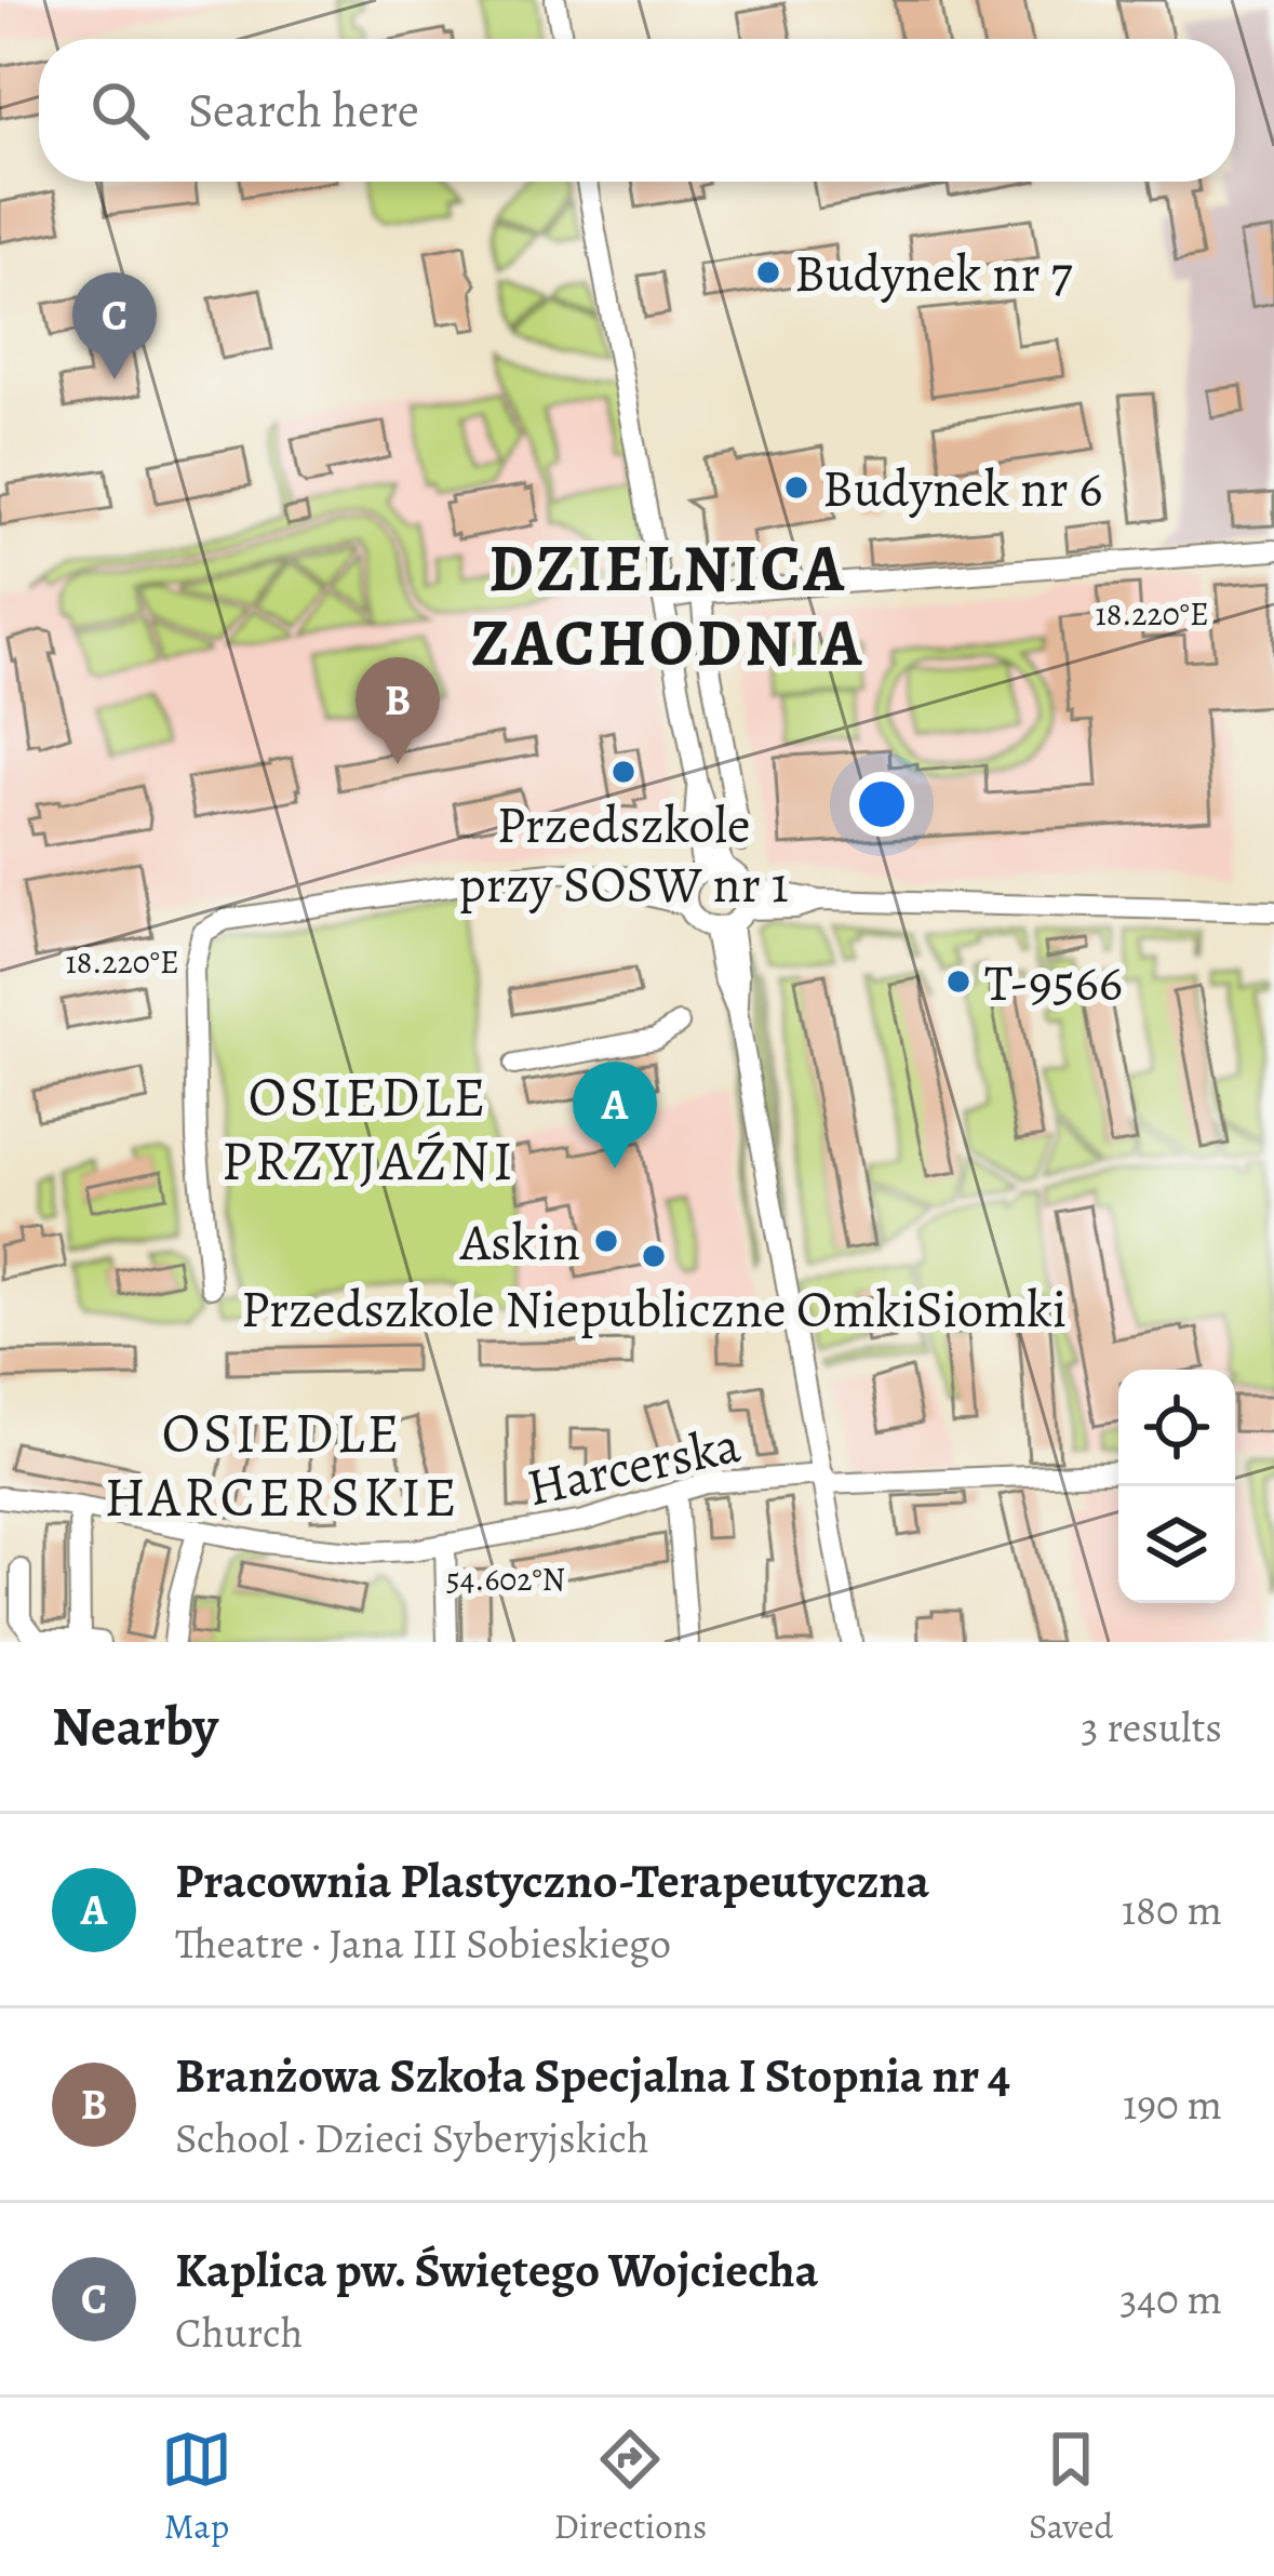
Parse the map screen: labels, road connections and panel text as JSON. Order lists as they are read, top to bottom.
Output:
{
  "streets": {
    "street": ["Harcerska"]
  },
  "districts": ["DZIELNICA ZACHODNIA", "OSIEDLE PRZYJAŹNI", "OSIEDLE HARCERSKIE"],
  "places": [
    "Budynek nr 7",
    "Budynek nr 6",
    "Przedszkole przy SOSW nr 1",
    "T-9566",
    "Askin",
    "Przedszkole Niepubliczne OmkiSiomki"
  ],
  "page": {
    "search": "Search here",
    "pins": ["C", "B", "A"],
    "heading": ["Nearby", "3 results"],
    "list": [
      {
        "mark": "A",
        "name": "Pracownia Plastyczno-Terapeutyczna",
        "note": "Theatre · Jana III Sobieskiego",
        "value": "180 m"
      },
      {
        "mark": "B",
        "name": "Branżowa Szkoła Specjalna I Stopnia nr 4",
        "note": "School · Dzieci Syberyjskich",
        "value": "190 m"
      },
      {
        "mark": "C",
        "name": "Kaplica pw. Świętego Wojciecha",
        "note": "Church",
        "value": "340 m"
      }
    ],
    "nav": ["Map", "Directions", "Saved"]
  },
  "coordinates": ["18.220°E", "54.602°N"]
}
